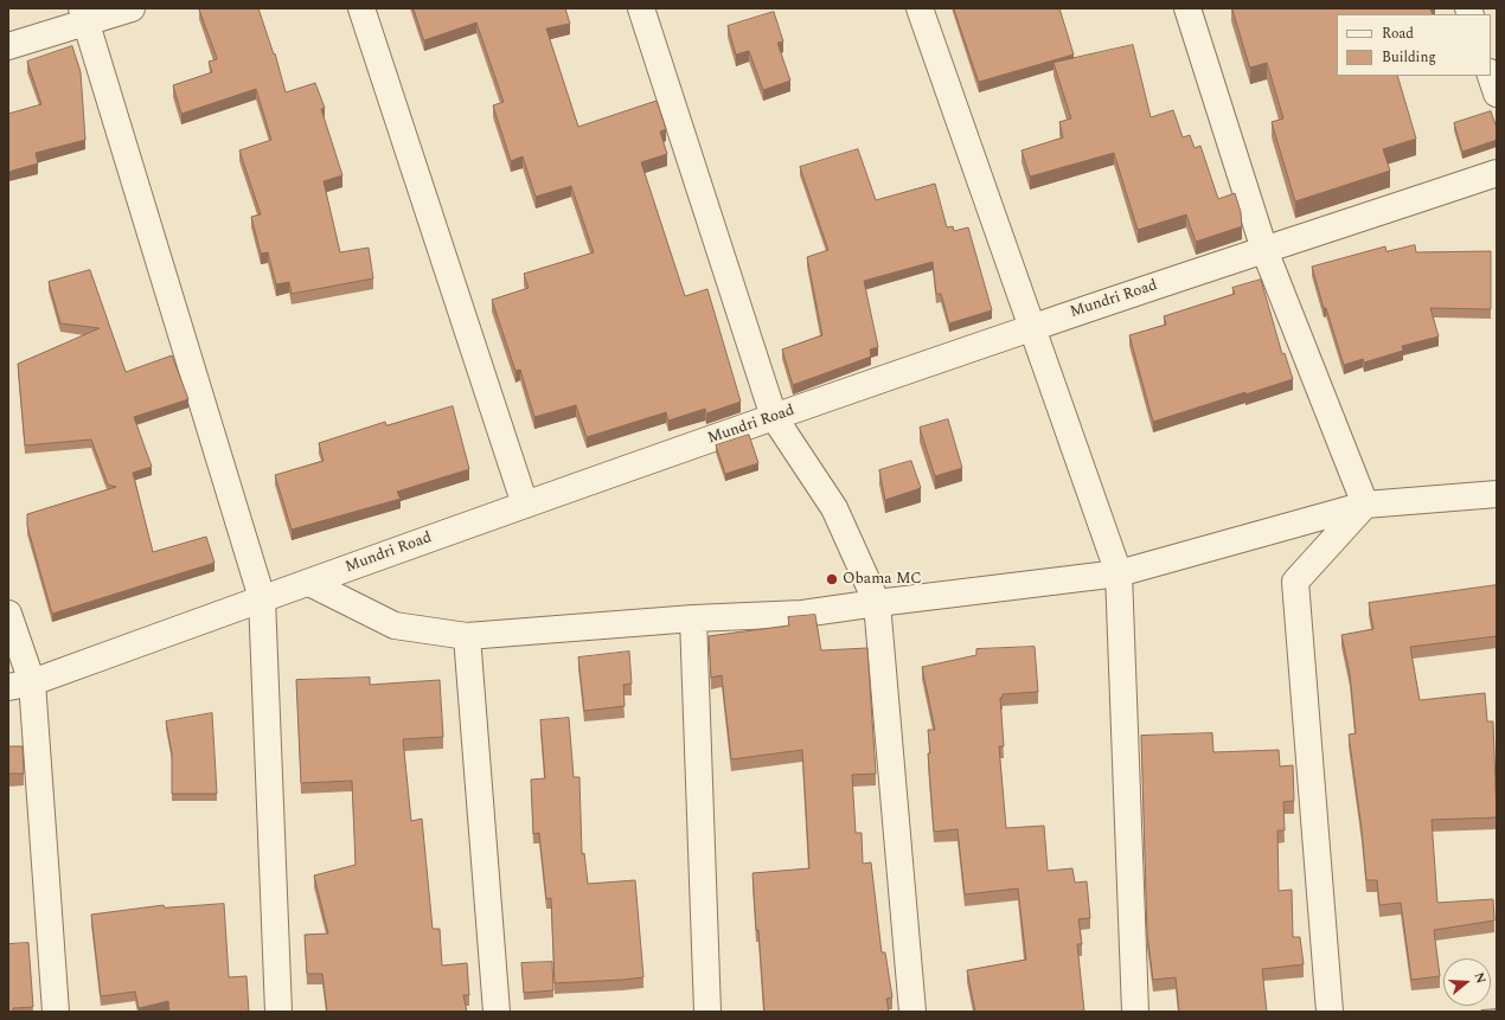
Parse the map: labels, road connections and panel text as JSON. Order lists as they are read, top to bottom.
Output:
{
  "streets": {
    "street": ["Mundri Road"]
  },
  "places": ["Obama MC"],
  "legend": ["Road", "Building"],
  "north": "right"
}
